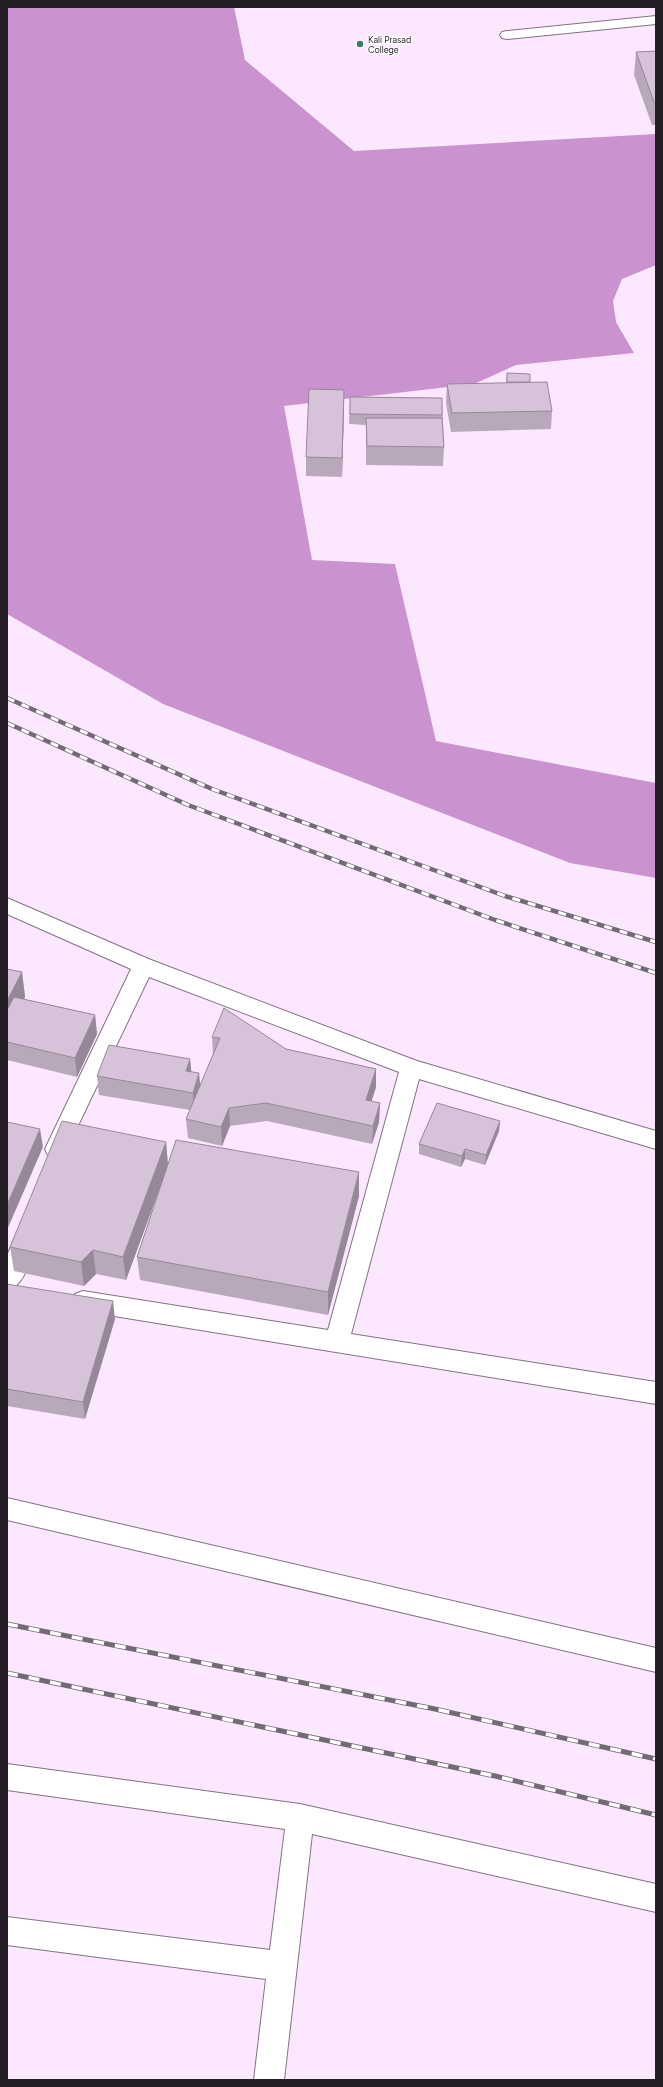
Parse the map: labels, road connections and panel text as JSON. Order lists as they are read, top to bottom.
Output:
{
  "places": ["Kali Prasad College"]
}
